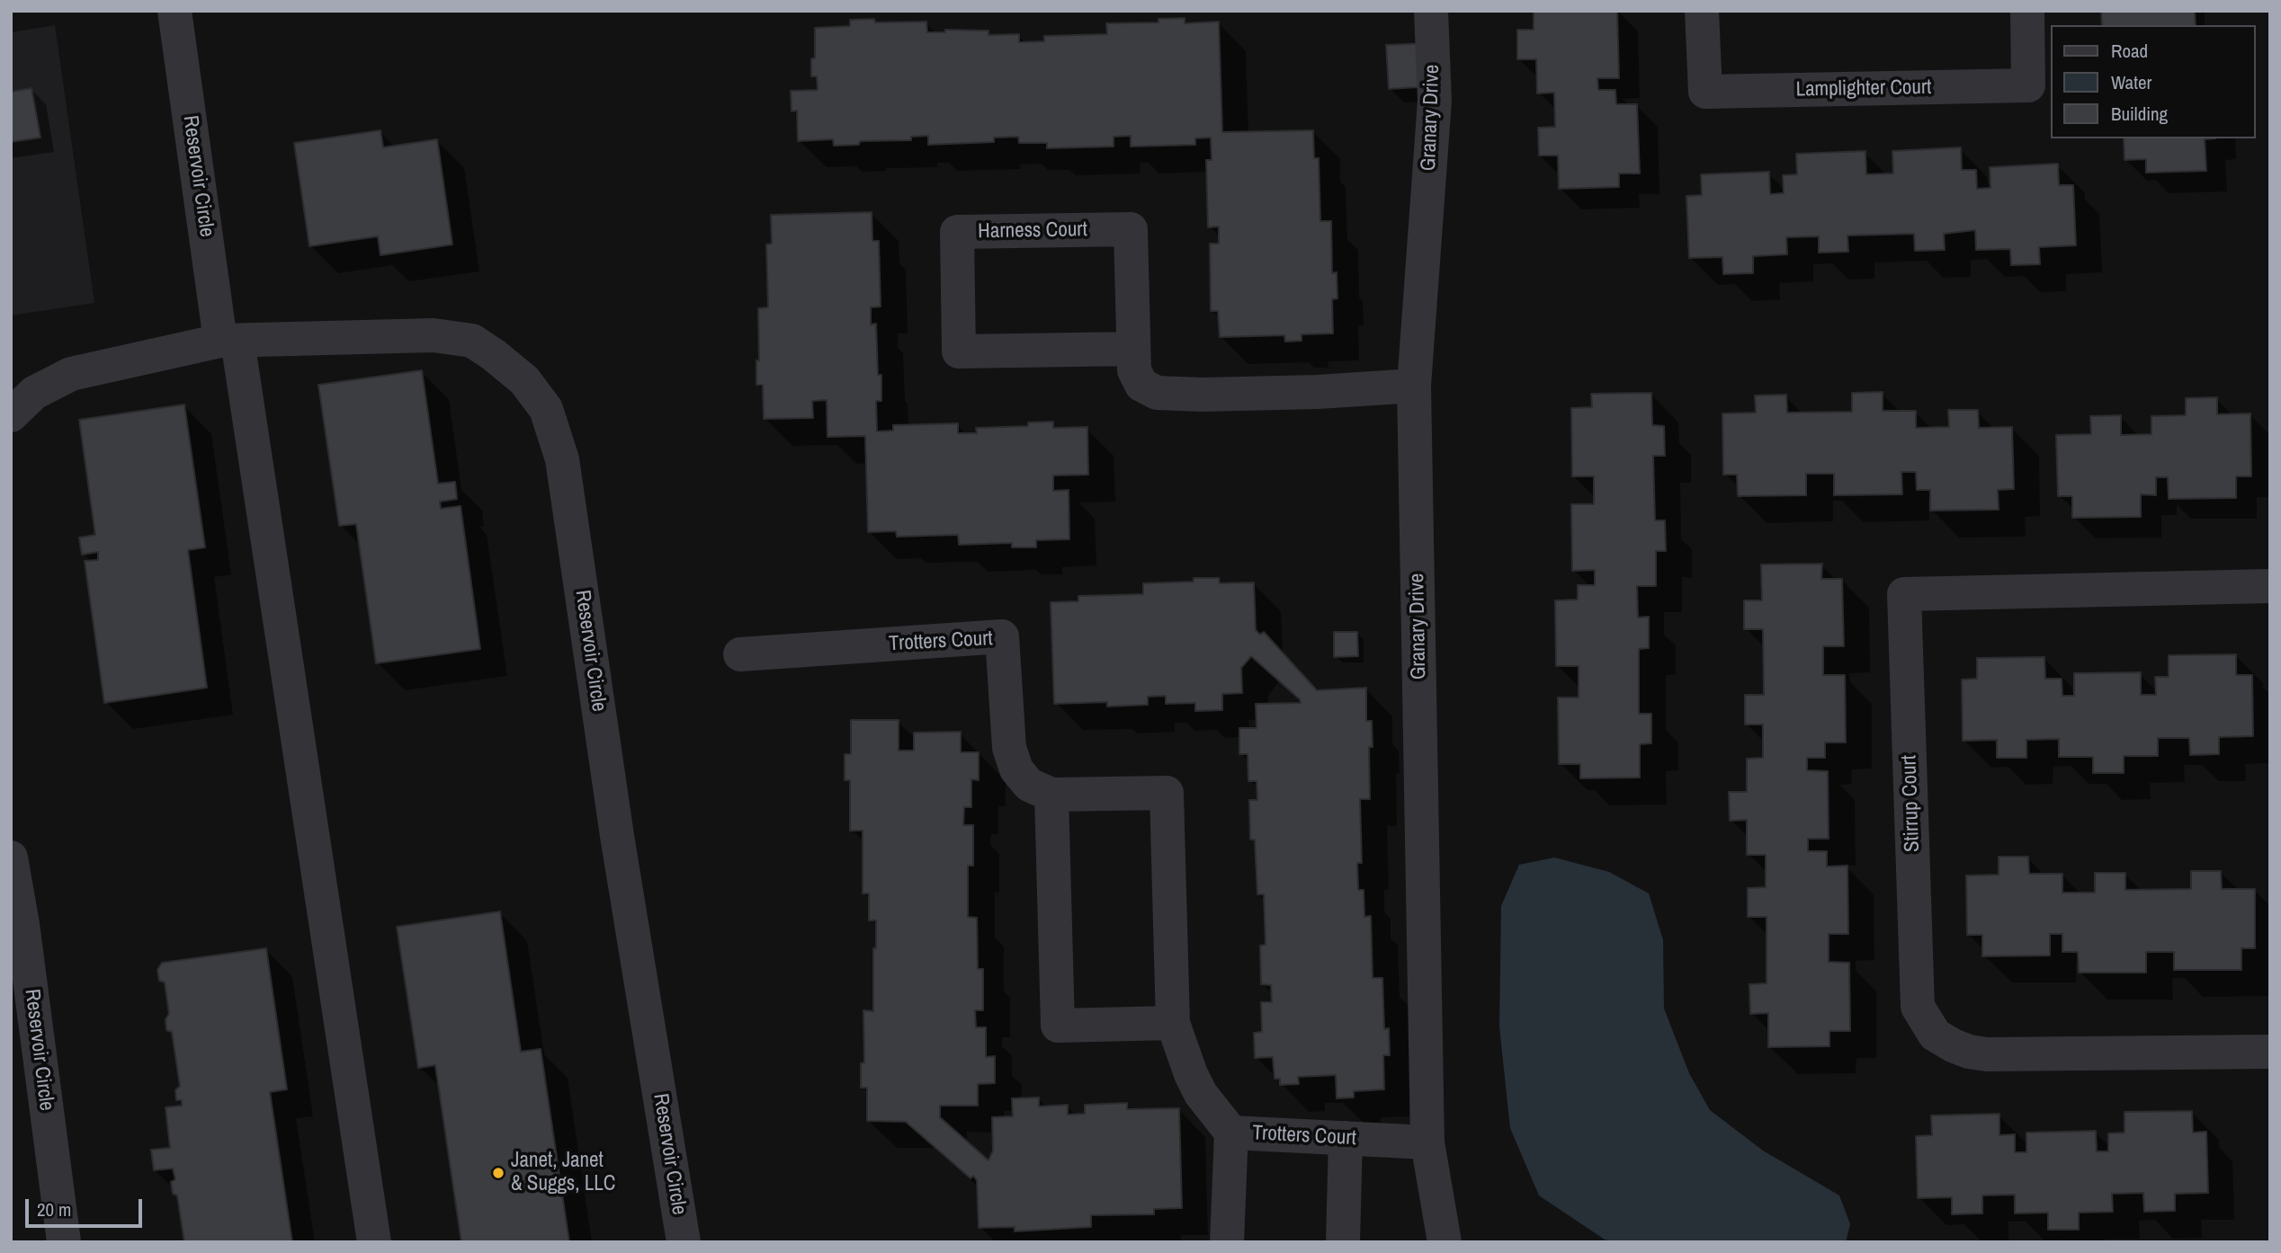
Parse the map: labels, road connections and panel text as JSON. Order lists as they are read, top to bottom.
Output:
{
  "streets": {
    "street": [
      "Lamplighter Court",
      "Granary Drive",
      "Reservoir Circle",
      "Harness Court",
      "Trotters Court",
      "Stirrup Court"
    ]
  },
  "crossings": [
    ["Granary Drive", "Harness Court"],
    ["Granary Drive", "Trotters Court"]
  ],
  "places": ["Janet, Janet & Suggs, LLC"],
  "legend": ["Road", "Water", "Building"],
  "scale_bar": "20 m"
}
